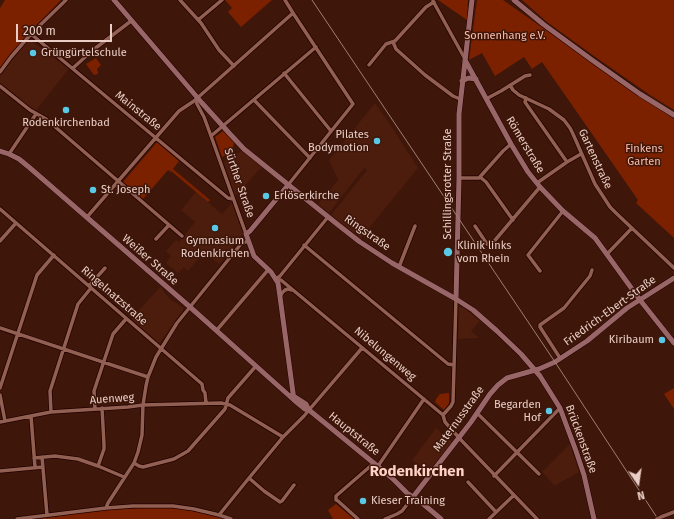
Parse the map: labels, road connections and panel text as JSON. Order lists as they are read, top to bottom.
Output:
{
  "streets": {
    "street": [
      "Mainstraße",
      "Römerstraße",
      "Gartenstraße",
      "Sürther Straße",
      "Schillingsrotter Straße",
      "Ringstraße",
      "Weißer Straße",
      "Ringelnatzstraße",
      "Friedrich-Ebert-Straße",
      "Nibelungenweg",
      "Auenweg",
      "Maternusstraße",
      "Hauptstraße",
      "Brückenstraße"
    ]
  },
  "crossings": [
    ["Mainstraße", "Sürther Straße"],
    ["Römerstraße", "Schillingsrotter Straße"],
    ["Römerstraße", "Friedrich-Ebert-Straße"],
    ["Sürther Straße", "Ringstraße"],
    ["Sürther Straße", "Weißer Straße"],
    ["Sürther Straße", "Nibelungenweg"],
    ["Sürther Straße", "Hauptstraße"],
    ["Schillingsrotter Straße", "Ringstraße"],
    ["Schillingsrotter Straße", "Nibelungenweg"],
    ["Ringstraße", "Maternusstraße"],
    ["Ringstraße", "Brückenstraße"],
    ["Weißer Straße", "Hauptstraße"],
    ["Ringelnatzstraße", "Auenweg"],
    ["Friedrich-Ebert-Straße", "Maternusstraße"],
    ["Nibelungenweg", "Maternusstraße"],
    ["Maternusstraße", "Hauptstraße"],
    ["Maternusstraße", "Brückenstraße"]
  ],
  "districts": ["Rodenkirchen"],
  "parks": ["Sonnenhang e.V.", "Finkens Garten"],
  "places": [
    "Grüngürtelschule",
    "Rodenkirchenbad",
    "Pilates Bodymotion",
    "St. Joseph",
    "Erlöserkirche",
    "Gymnasium Rodenkirchen",
    "Klinik links vom Rhein",
    "Kiribaum",
    "Begarden Hof",
    "Kieser Training"
  ],
  "scale_bar": "200 m",
  "north": "bottom"
}
